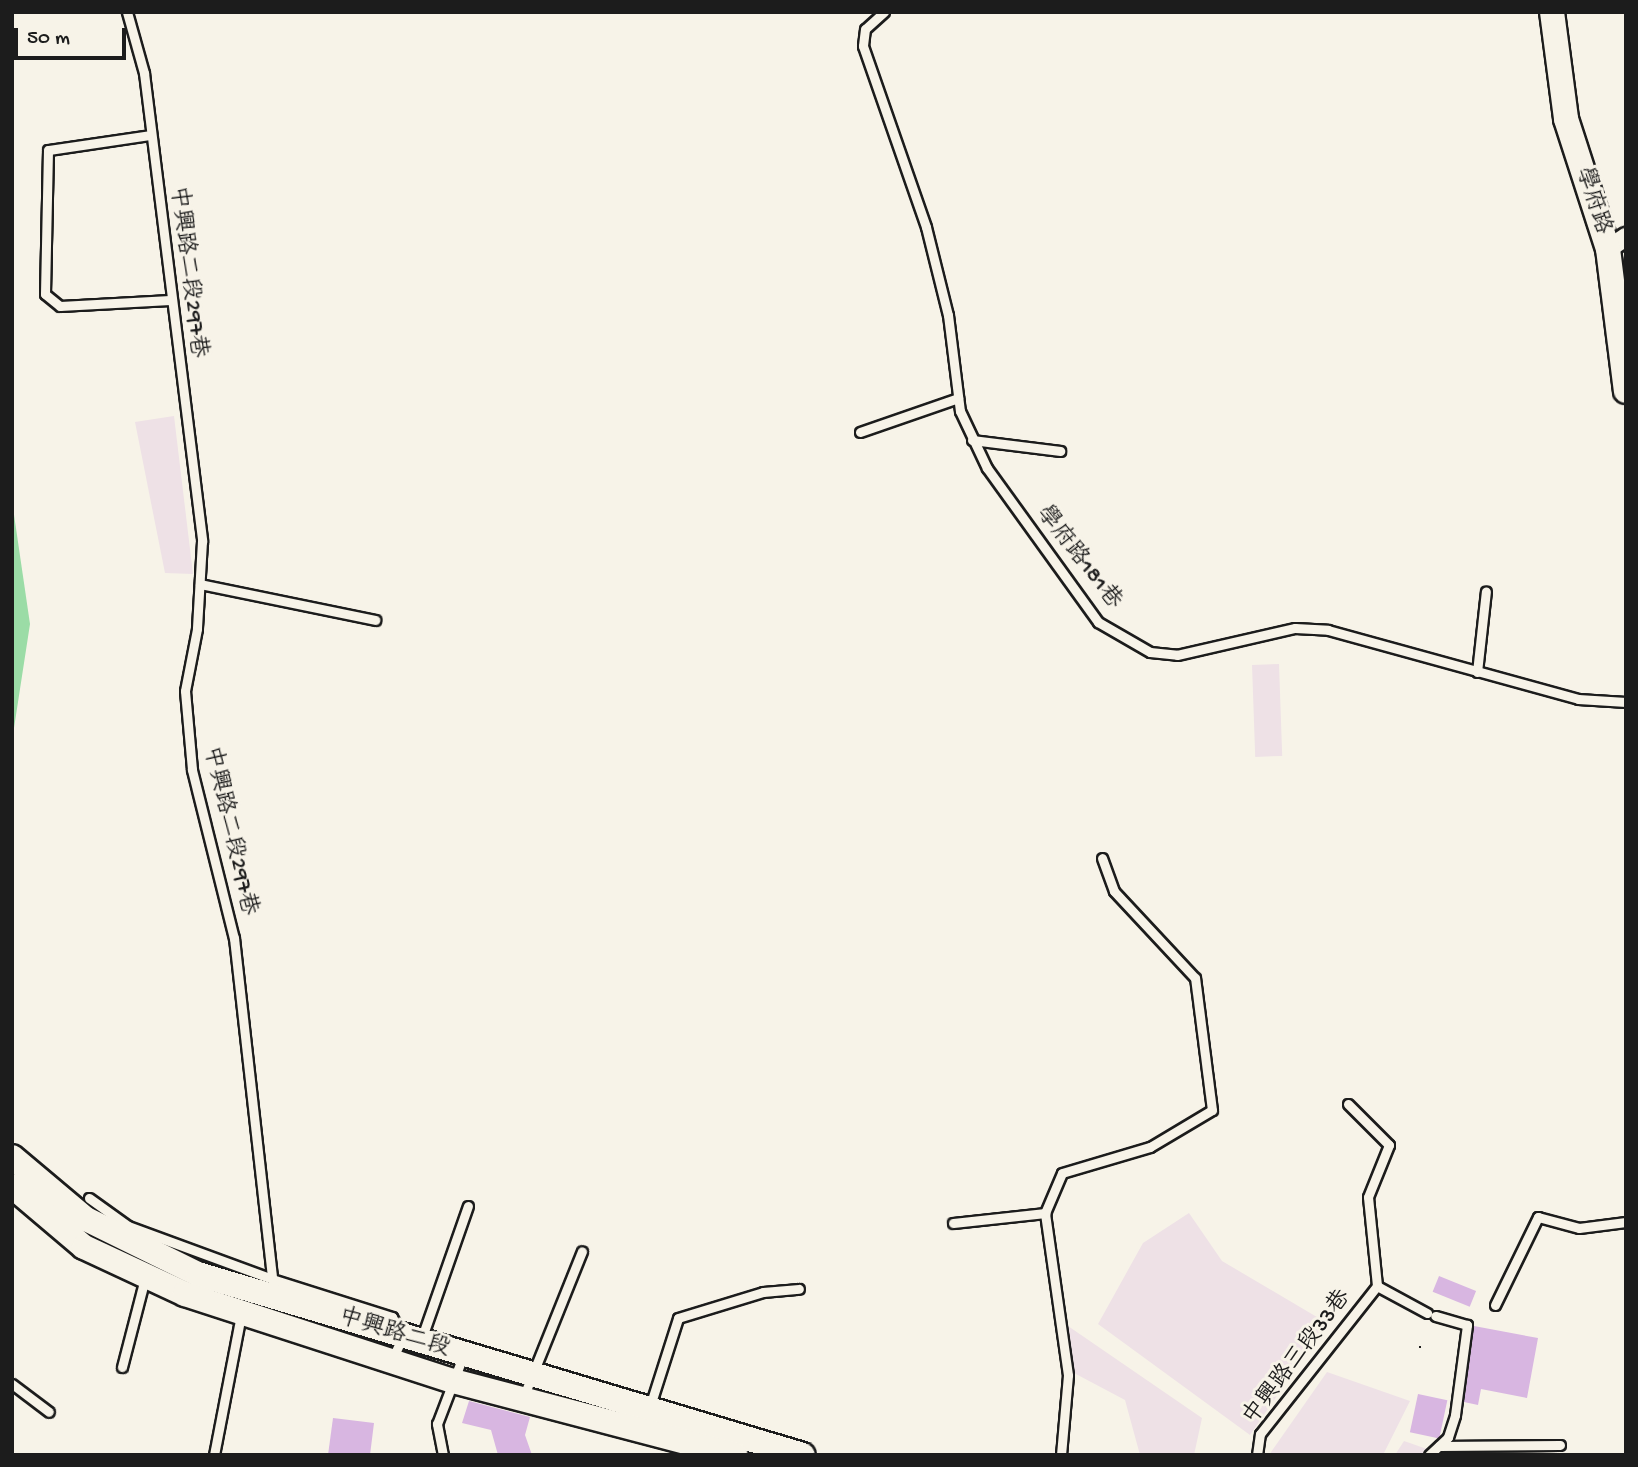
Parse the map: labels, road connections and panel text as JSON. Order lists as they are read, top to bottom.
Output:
{
  "streets": {
    "main road": ["學府路", "中興路二段"],
    "lane": ["中興路二段297巷", "學府路181巷", "中興路三段33巷"]
  },
  "scale_bar": "50 m"
}
